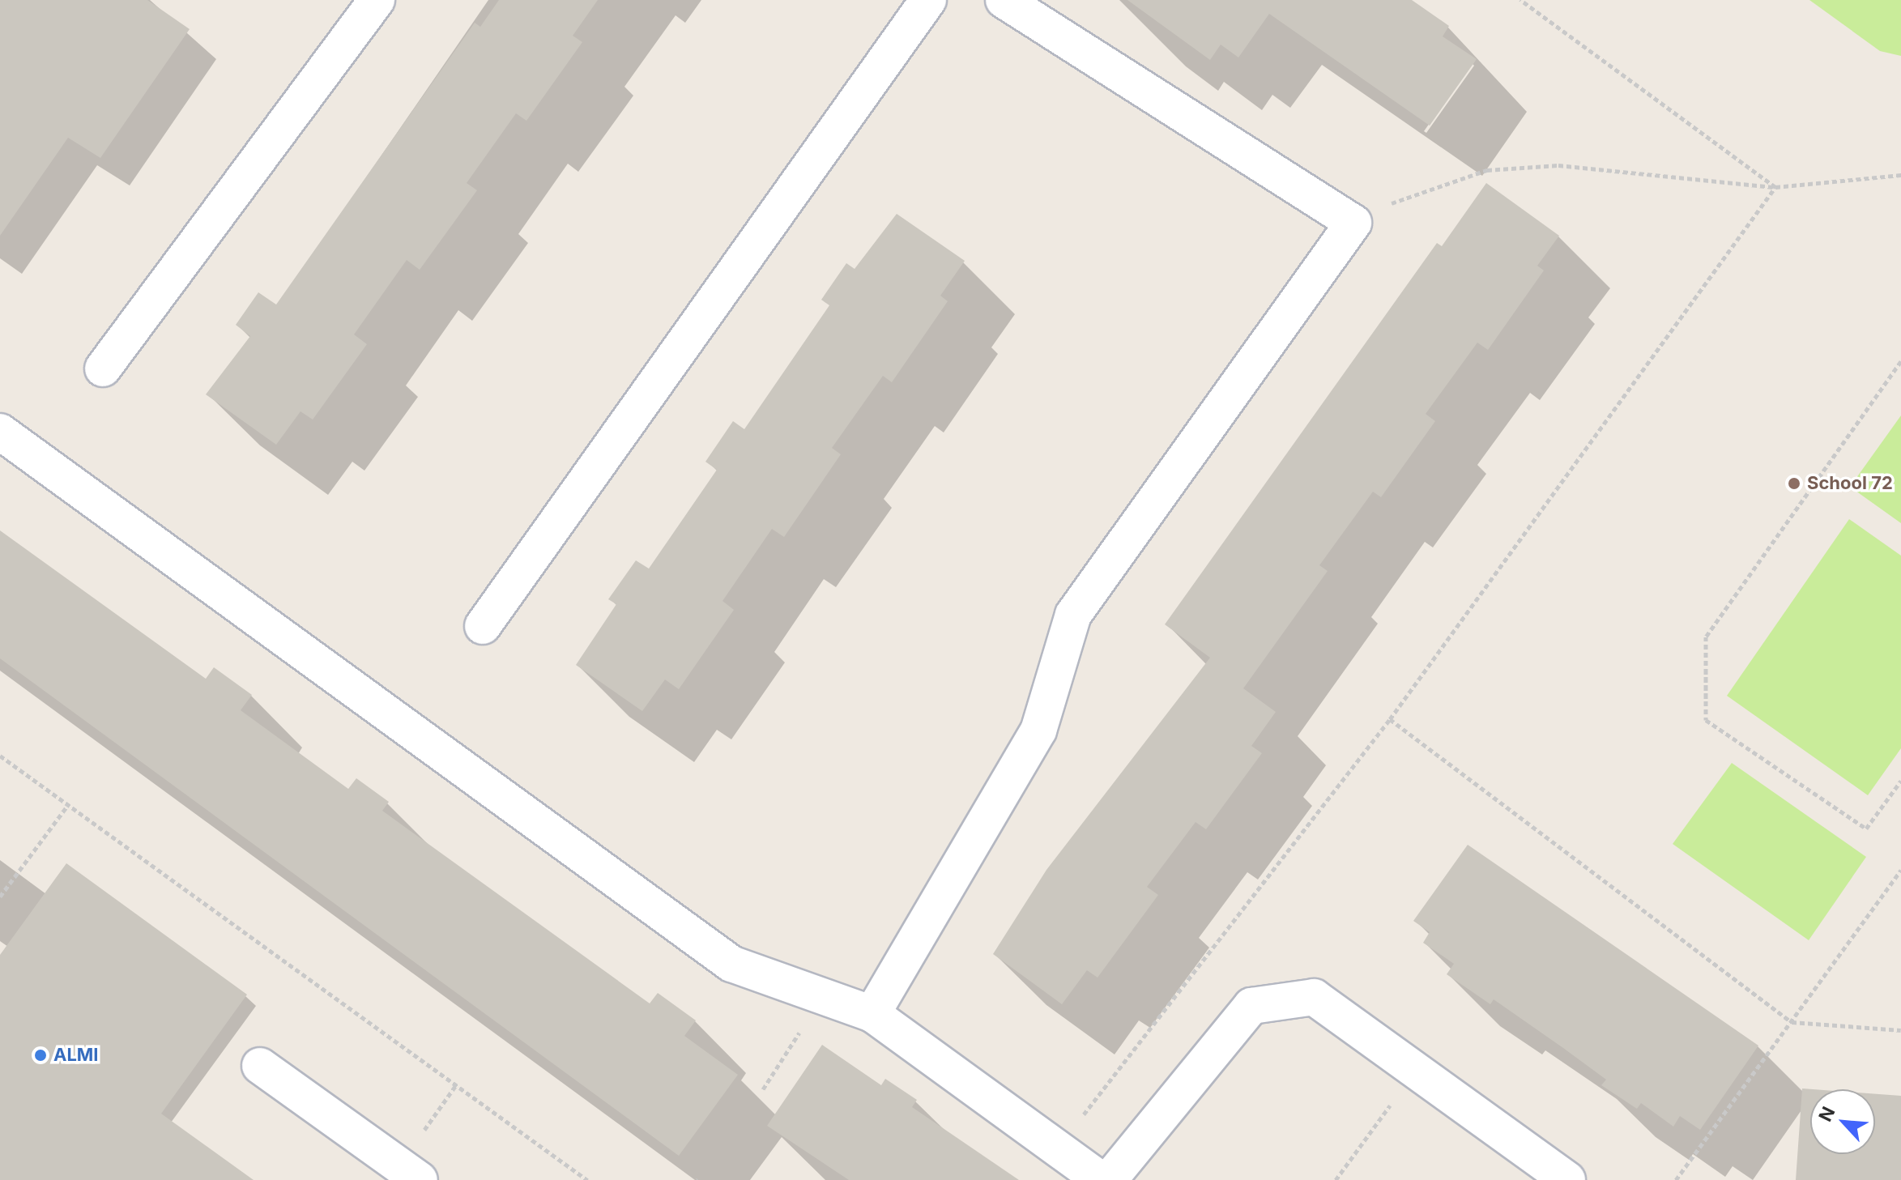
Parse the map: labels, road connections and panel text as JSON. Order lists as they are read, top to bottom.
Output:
{
  "places": ["School 72", "ALMI"],
  "north": "top left"
}
